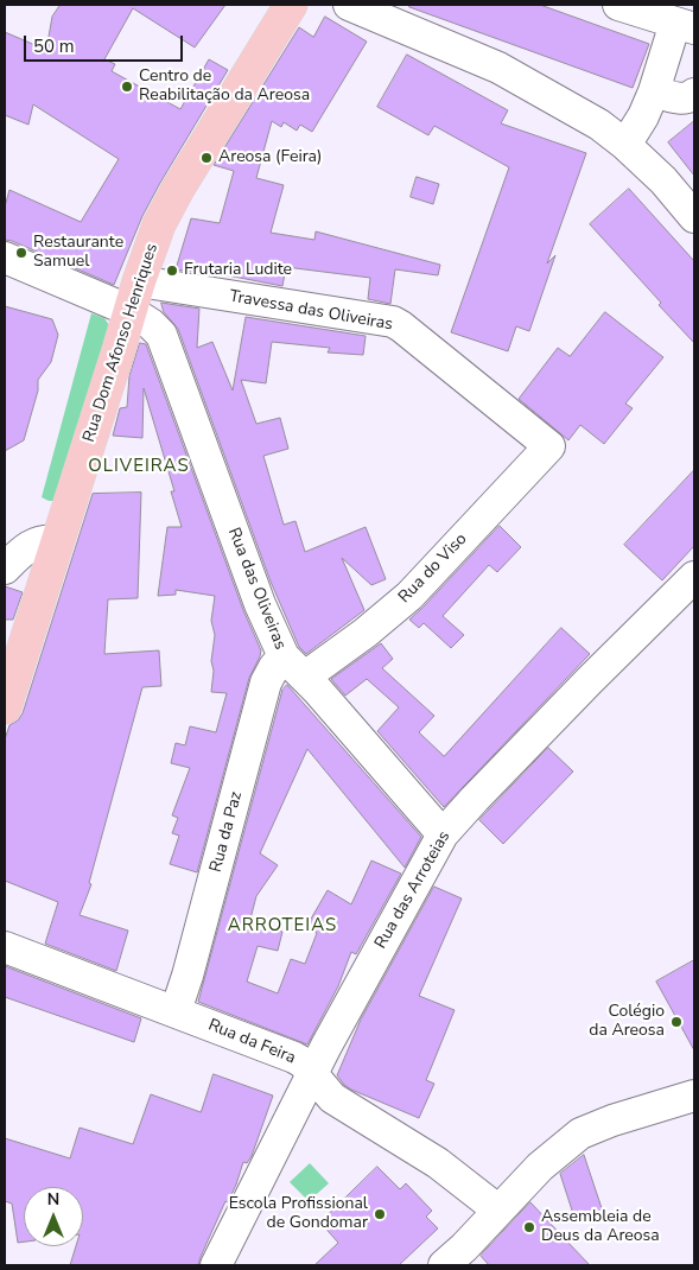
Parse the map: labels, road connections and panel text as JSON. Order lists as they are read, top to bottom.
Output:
{
  "streets": {
    "main road": ["Rua Dom Afonso Henriques"],
    "street": [
      "Travessa das Oliveiras",
      "Rua do Viso",
      "Rua das Oliveiras",
      "Rua da Paz",
      "Rua das Arroteias",
      "Rua da Feira"
    ]
  },
  "crossings": [
    ["Travessa das Oliveiras", "Rua Dom Afonso Henriques"],
    ["Travessa das Oliveiras", "Rua do Viso"],
    ["Travessa das Oliveiras", "Rua das Oliveiras"],
    ["Rua Dom Afonso Henriques", "Rua das Oliveiras"],
    ["Rua do Viso", "Rua das Oliveiras"],
    ["Rua do Viso", "Rua da Paz"],
    ["Rua das Oliveiras", "Rua da Paz"],
    ["Rua das Oliveiras", "Rua das Arroteias"],
    ["Rua da Paz", "Rua da Feira"],
    ["Rua das Arroteias", "Rua da Feira"]
  ],
  "districts": ["OLIVEIRAS", "ARROTEIAS"],
  "places": [
    "Centro de Reabilitação da Areosa",
    "Areosa (Feira)",
    "Restaurante Samuel",
    "Frutaria Ludite",
    "Colégio da Areosa",
    "Escola Profissional de Gondomar",
    "Assembleia de Deus da Areosa"
  ],
  "scale_bar": "50 m",
  "north": "top"
}
